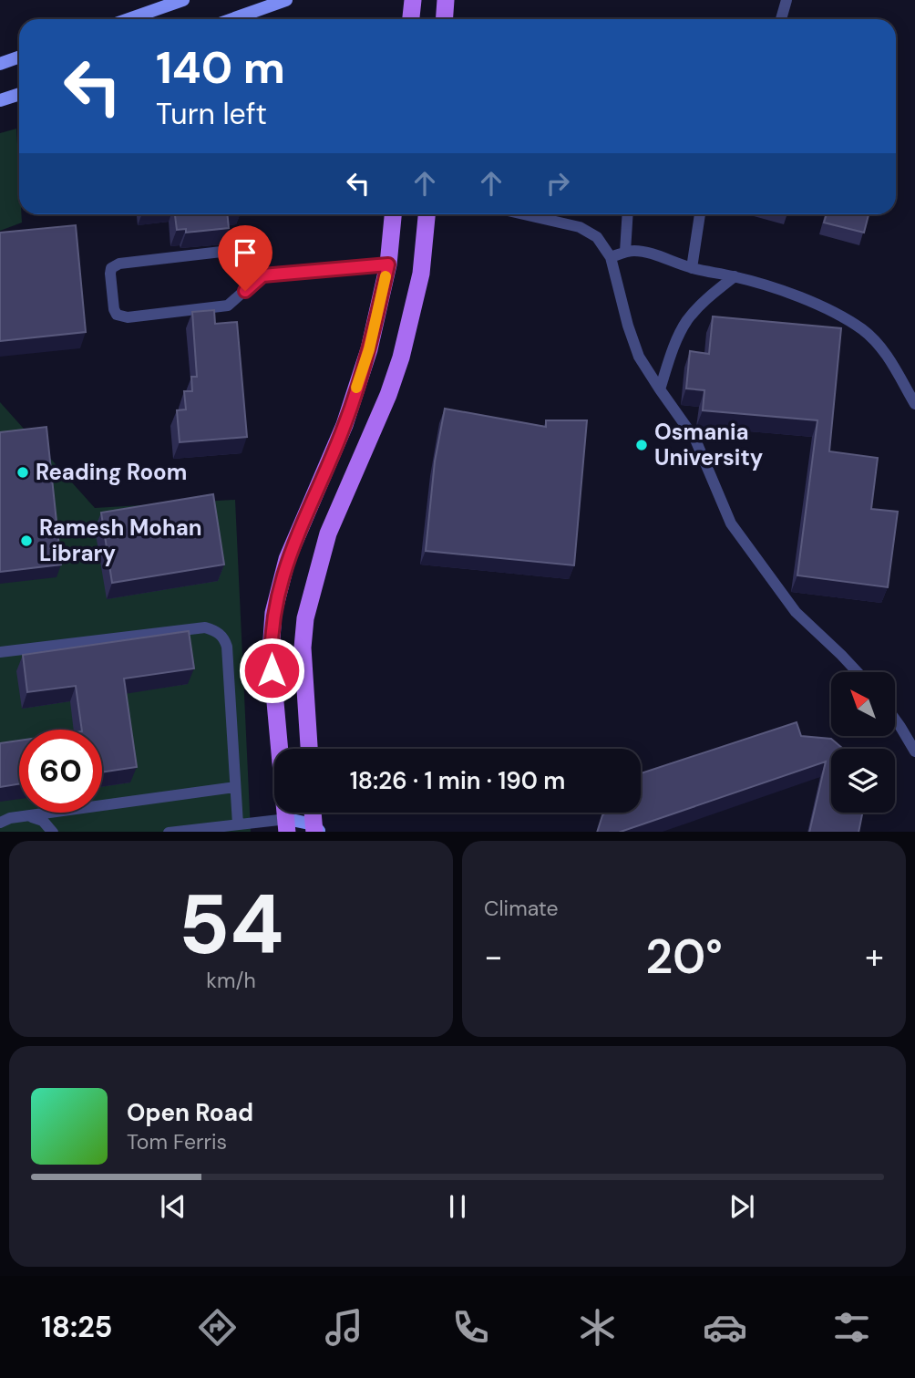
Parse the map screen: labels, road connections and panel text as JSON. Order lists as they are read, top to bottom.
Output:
{
  "places": ["Osmania University", "Reading Room", "Ramesh Mohan Library"],
  "north": "top left",
  "page": {
    "turn": ["140 m", "Turn left"],
    "limit": "60",
    "trip": "18:26 · 1 min · 190 m",
    "tile": [
      ["54", "km/h"],
      "Climate"
    ],
    "heat": ["−", "20°", "+"],
    "song": ["Open Road", "Tom Ferris"],
    "tabs": "18:25"
  }
}
